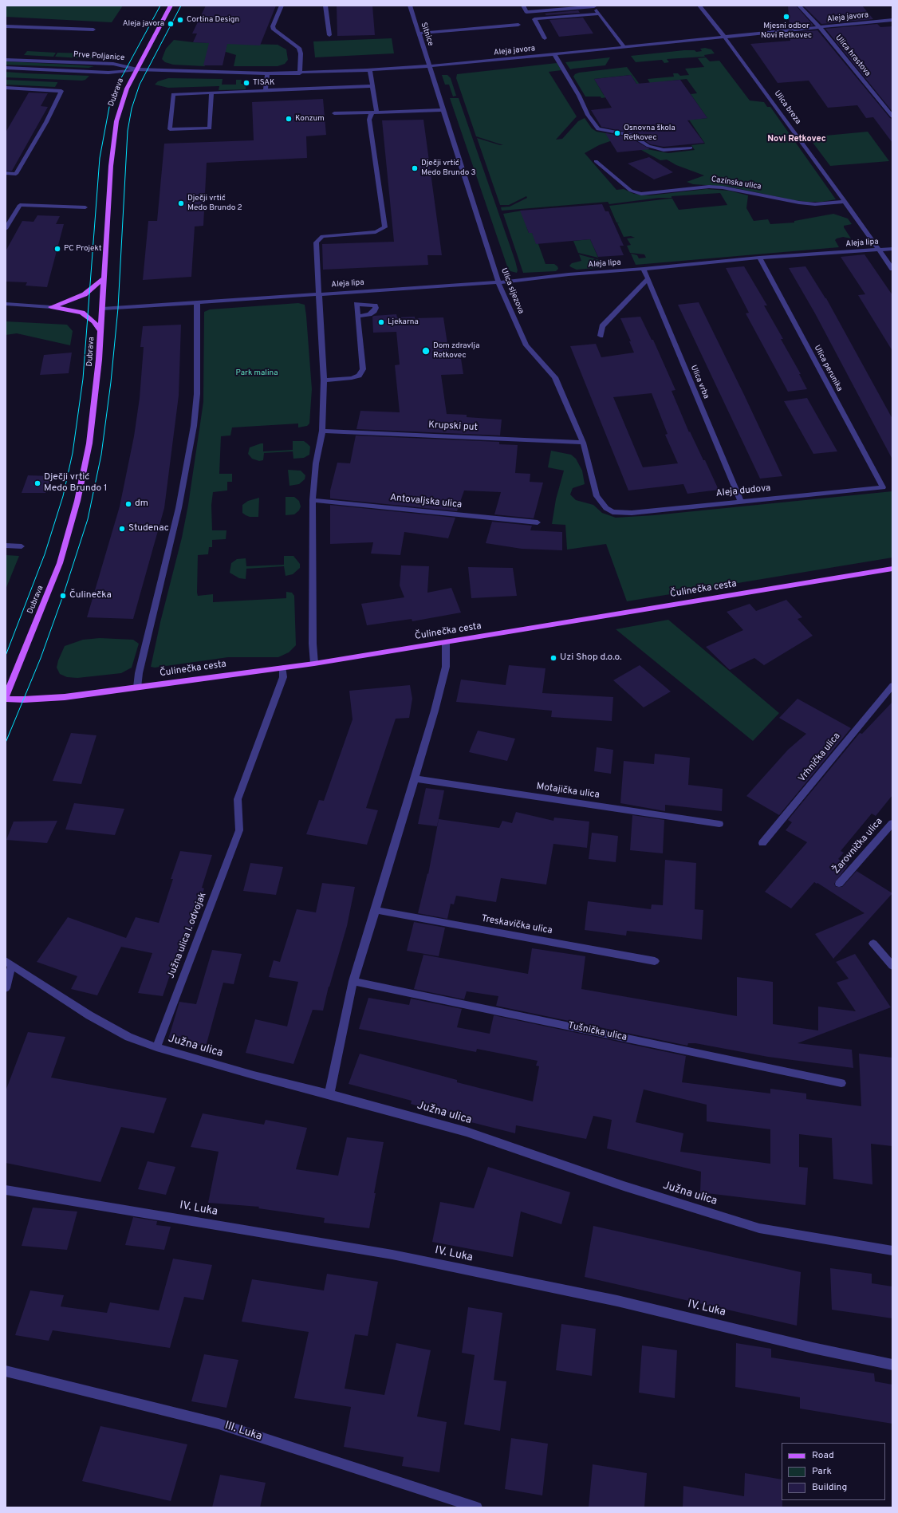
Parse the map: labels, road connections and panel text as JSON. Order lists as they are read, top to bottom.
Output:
{
  "streets": {
    "main road": ["Dubrava", "Čulinečka cesta"],
    "street": [
      "Aleja javora",
      "Sitnice",
      "Ulica hrastova",
      "Prve Poljanice",
      "Ulica breza",
      "Cazinska ulica",
      "Aleja lipa",
      "Ulica sljezova",
      "Ulica perunika",
      "Ulica vrba",
      "Krupski put",
      "Aleja dudova",
      "Antovaljska ulica",
      "Vrhnička ulica",
      "Motajička ulica",
      "Žarovnička ulica",
      "Treskavička ulica",
      "Južna ulica I. odvojak",
      "Tušnička ulica",
      "Južna ulica",
      "IV. Luka",
      "III. Luka"
    ]
  },
  "crossings": [
    ["Aleja javora", "Sitnice"],
    ["Aleja javora", "Ulica hrastova"],
    ["Aleja javora", "Prve Poljanice"],
    ["Aleja javora", "Dubrava"],
    ["Aleja javora", "Ulica breza"],
    ["Aleja javora", "Ulica sljezova"],
    ["Sitnice", "Ulica sljezova"],
    ["Prve Poljanice", "Dubrava"],
    ["Dubrava", "Aleja lipa"],
    ["Dubrava", "Čulinečka cesta"],
    ["Ulica breza", "Cazinska ulica"],
    ["Ulica breza", "Aleja lipa"],
    ["Aleja lipa", "Ulica sljezova"],
    ["Aleja lipa", "Ulica perunika"],
    ["Aleja lipa", "Ulica vrba"],
    ["Ulica sljezova", "Krupski put"],
    ["Ulica sljezova", "Aleja dudova"],
    ["Ulica perunika", "Aleja dudova"],
    ["Ulica vrba", "Aleja dudova"],
    ["Čulinečka cesta", "Južna ulica I. odvojak"],
    ["Južna ulica I. odvojak", "Južna ulica"]
  ],
  "districts": ["Novi Retkovec"],
  "parks": ["Park malina"],
  "places": [
    "Mjesni odbor Novi Retkovec",
    "Cortina Design",
    "Aleja javora",
    "TISAK",
    "Konzum",
    "Osnovna škola Retkovec",
    "Dječji vrtić Medo Brundo 3",
    "Dječji vrtić Medo Brundo 2",
    "PC Projekt",
    "Ljekarna",
    "Dom zdravlja Retkovec",
    "Dječji vrtić Medo Brundo 1",
    "dm",
    "Studenac",
    "Čulinečka",
    "Uzi Shop d.o.o."
  ],
  "legend": ["Road", "Park", "Building"]
}
